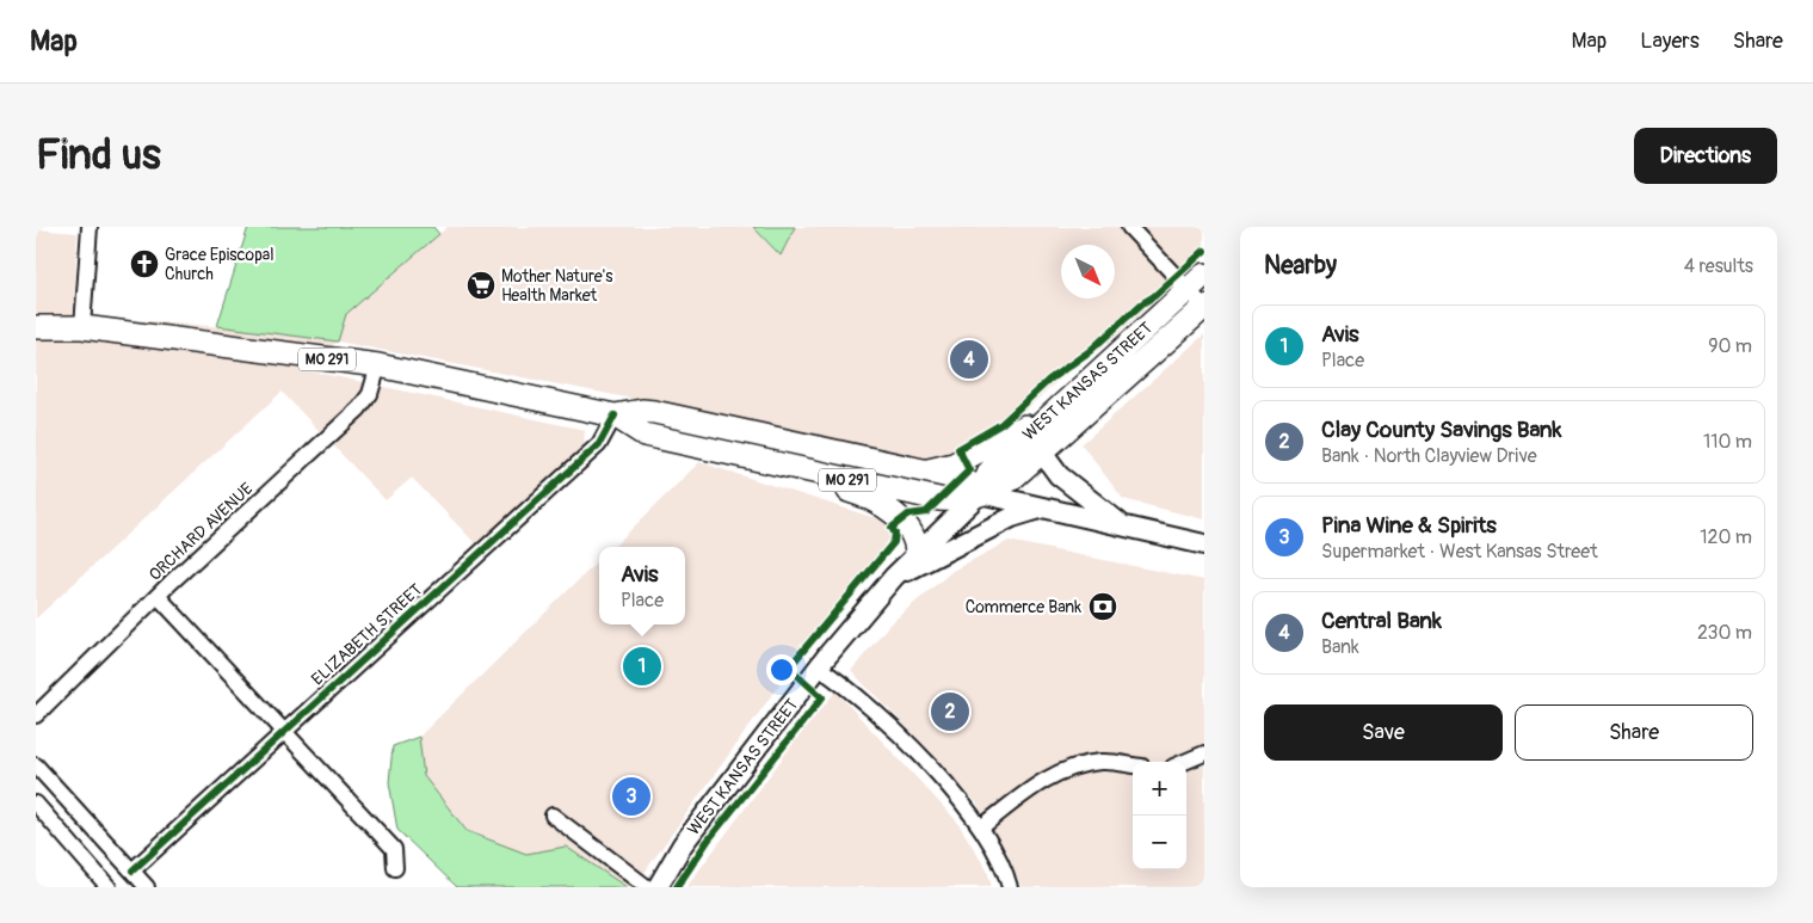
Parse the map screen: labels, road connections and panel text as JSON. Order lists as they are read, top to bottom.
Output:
{
  "streets": {
    "highway": ["MO 291", "WEST KANSAS STREET"],
    "street": ["ORCHARD AVENUE", "ELIZABETH STREET"]
  },
  "crossings": [
    ["MO 291", "WEST KANSAS STREET"],
    ["MO 291", "ORCHARD AVENUE"],
    ["MO 291", "ELIZABETH STREET"]
  ],
  "places": {
    "church": ["Grace Episcopal Church"],
    "supermarket": ["Mother Nature's Health Market"],
    "bank": ["Commerce Bank"]
  },
  "north": "bottom right",
  "page": {
    "header": "Map",
    "nav": ["Map", "Layers", "Share"],
    "buttons": [
      "Directions",
      ["Save", "Share"]
    ],
    "title": "Find us",
    "heading": ["Nearby", "4 results"],
    "list": [
      {
        "mark": "1",
        "name": "Avis",
        "note": "Place",
        "value": "90 m"
      },
      {
        "mark": "2",
        "name": "Clay County Savings Bank",
        "note": "Bank · North Clayview Drive",
        "value": "110 m"
      },
      {
        "mark": "3",
        "name": "Pina Wine & Spirits",
        "note": "Supermarket · West Kansas Street",
        "value": "120 m"
      },
      {
        "mark": "4",
        "name": "Central Bank",
        "note": "Bank",
        "value": "230 m"
      }
    ],
    "pins": [
      "4",
      "1",
      "2",
      "3"
    ],
    "popup": ["Avis", "Place"],
    "map_buttons": ["+", "−"]
  }
}
